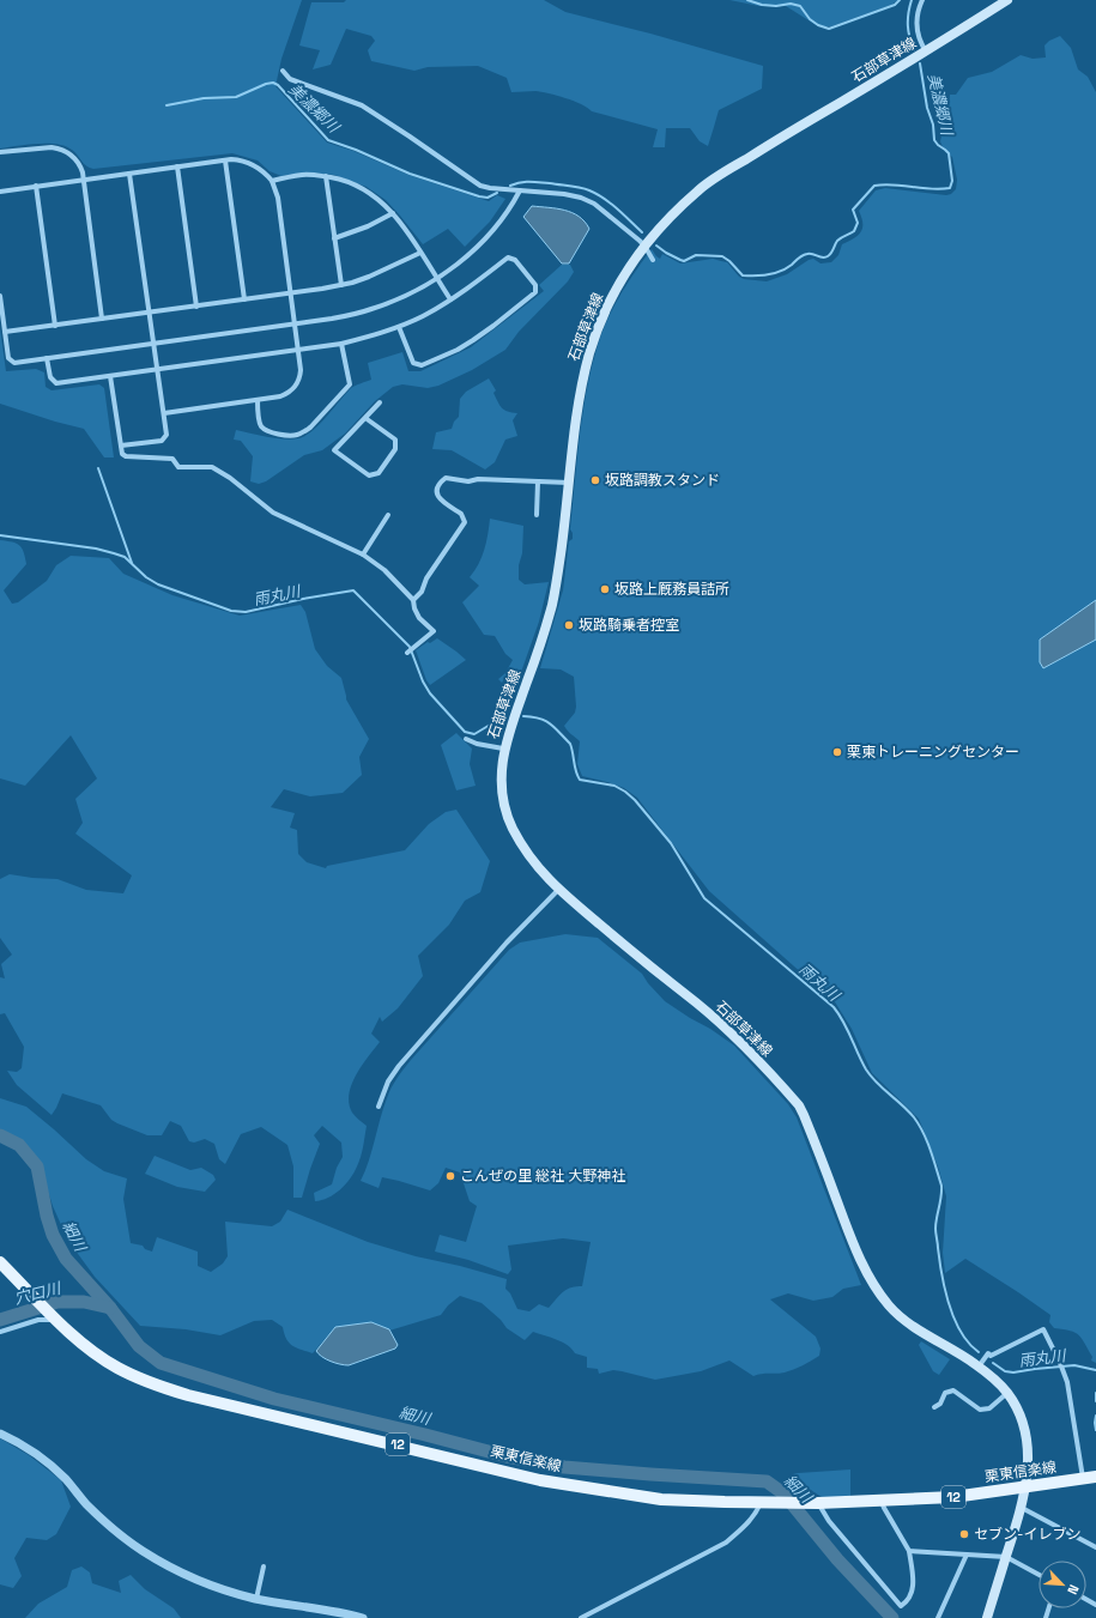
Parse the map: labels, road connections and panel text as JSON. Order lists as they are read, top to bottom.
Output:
{
  "streets": {
    "main road": ["石部草津線", "12", "栗東信楽線"]
  },
  "crossings": [
    ["石部草津線", "栗東信楽線"]
  ],
  "water": [
    "美濃郷川",
    "雨丸川",
    "細川",
    "穴口川"
  ],
  "places": [
    "坂路調教スタンド",
    "坂路上厩務員詰所",
    "坂路騎乗者控室",
    "栗東トレーニングセンター",
    "こんぜの里 総社 大野神社",
    "セブン-イレブン"
  ],
  "north": "bottom right"
}
